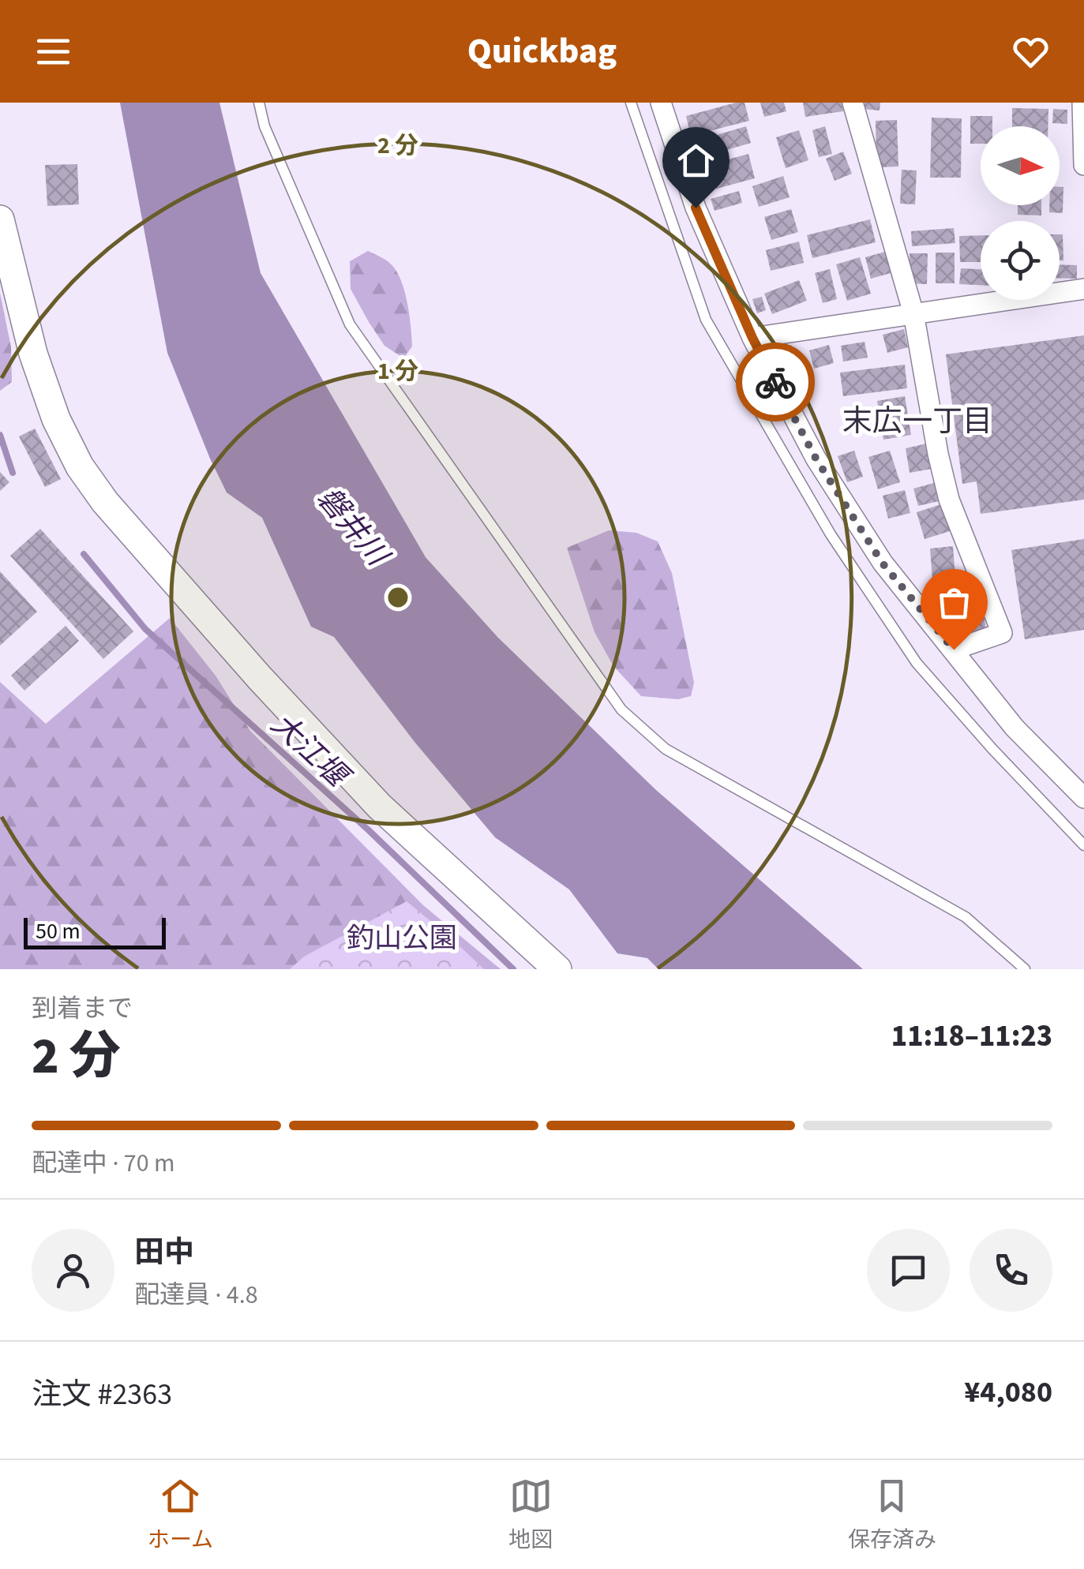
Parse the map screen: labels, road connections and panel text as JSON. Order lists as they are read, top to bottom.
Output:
{
  "districts": ["末広一丁目"],
  "water": ["磐井川", "大江堰"],
  "parks": ["釣山公園"],
  "scale_bar": "50 m",
  "north": "right",
  "page": {
    "header": "Quickbag",
    "scale": "50 m",
    "heading": ["2 分", "到着まで", "11:18–11:23"],
    "panel": [
      "田中",
      "配達員 · 4.8",
      "注文 #2363",
      "¥4,080"
    ],
    "bar": "配達中 · 70 m",
    "tabs": ["ホーム", "地図", "保存済み"]
  },
  "rings": ["2 分", "1 分"]
}
